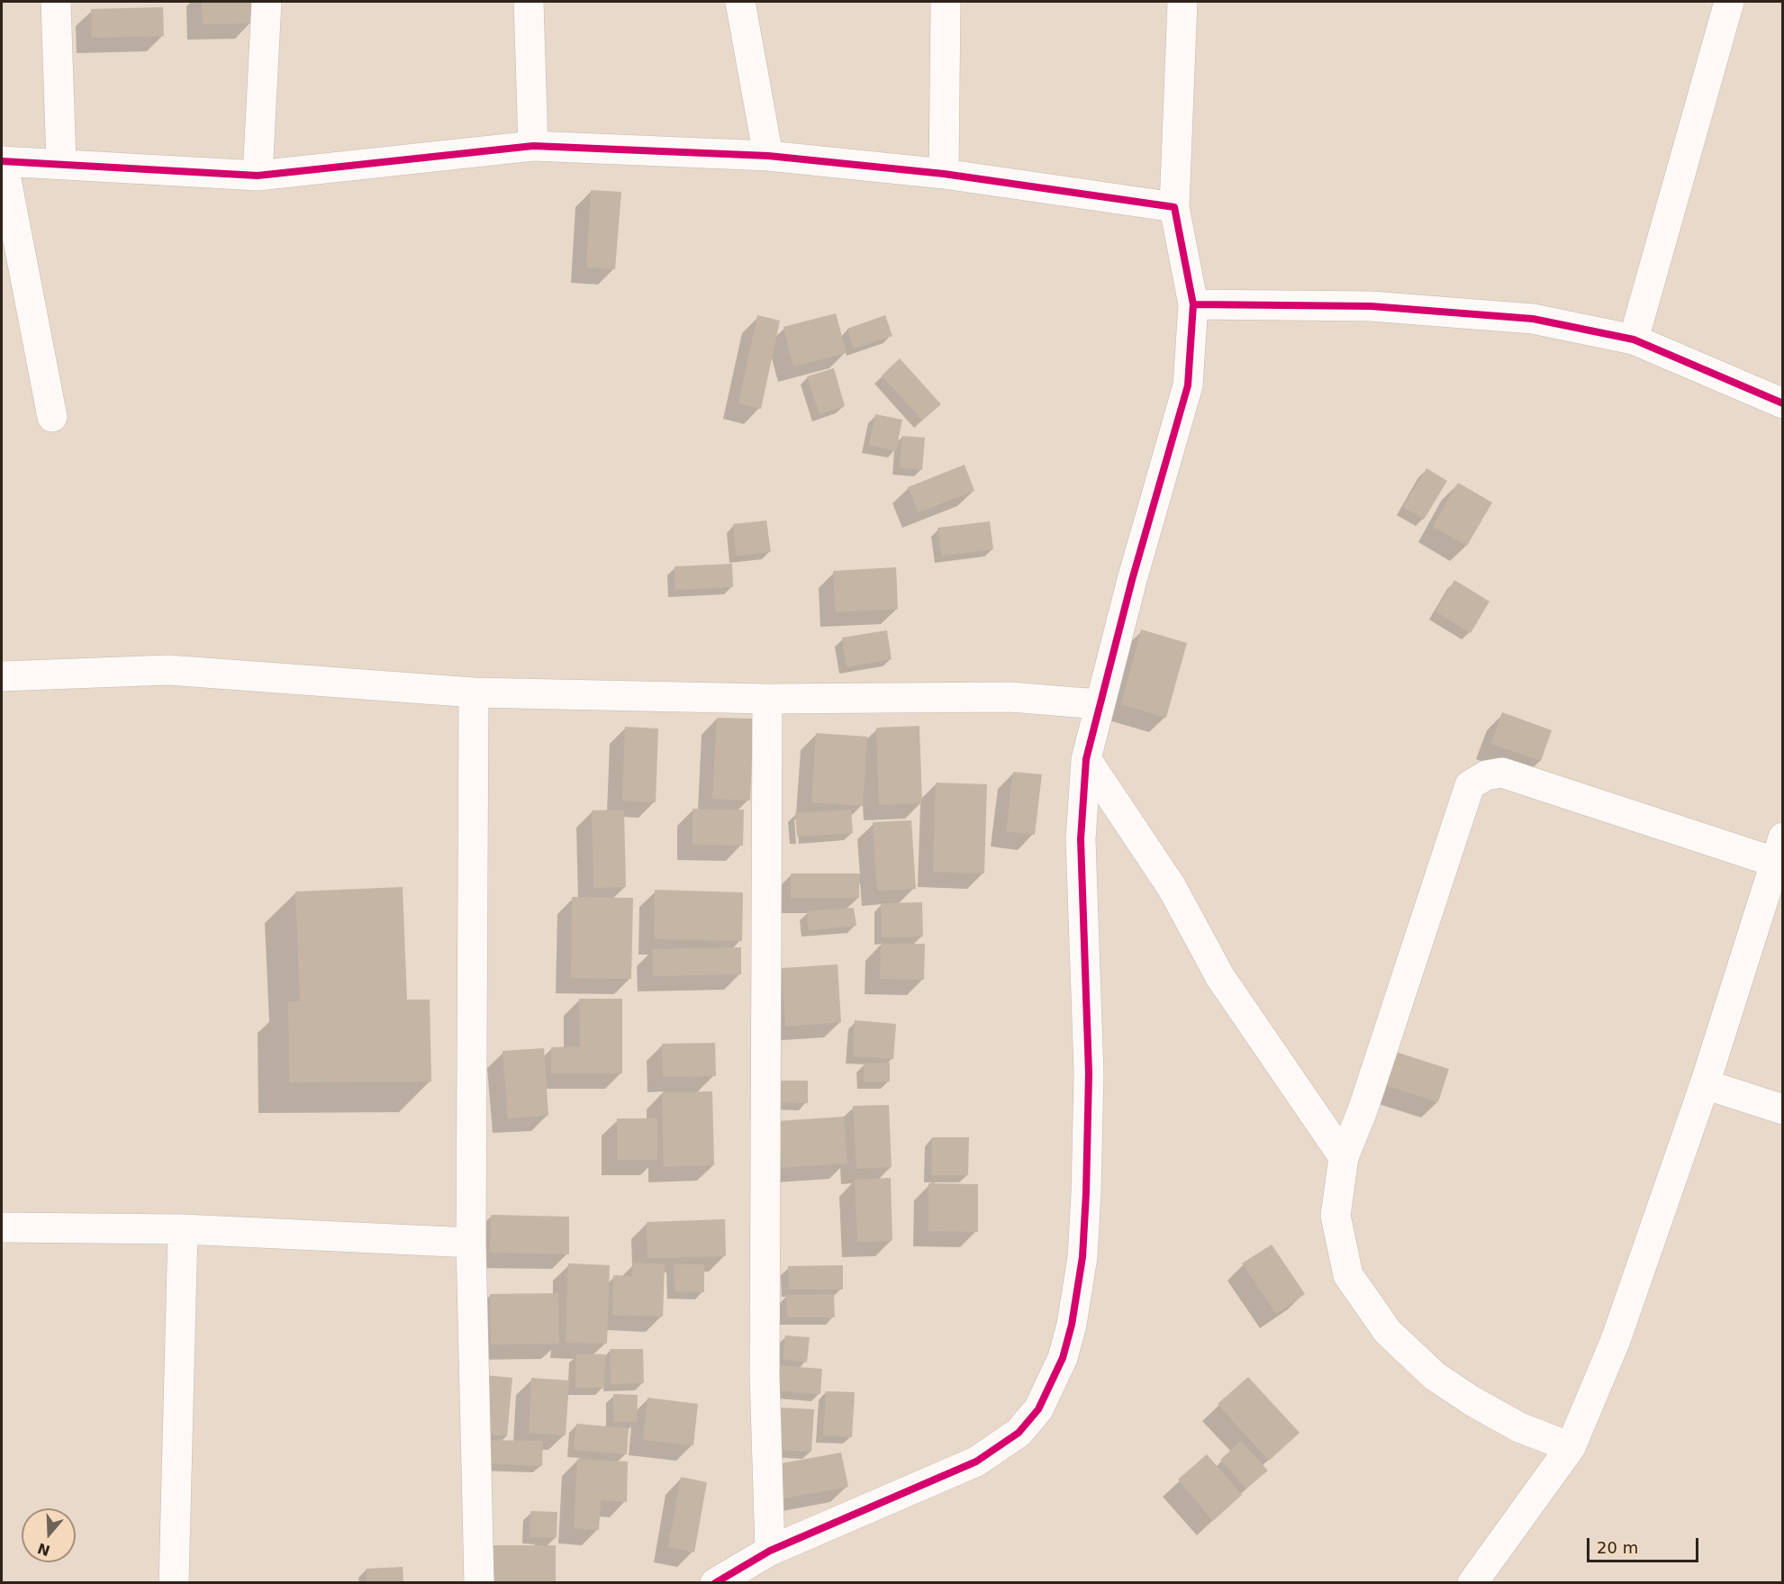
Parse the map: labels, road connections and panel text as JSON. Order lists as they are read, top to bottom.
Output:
{
  "scale_bar": "20 m",
  "north": "bottom"
}
